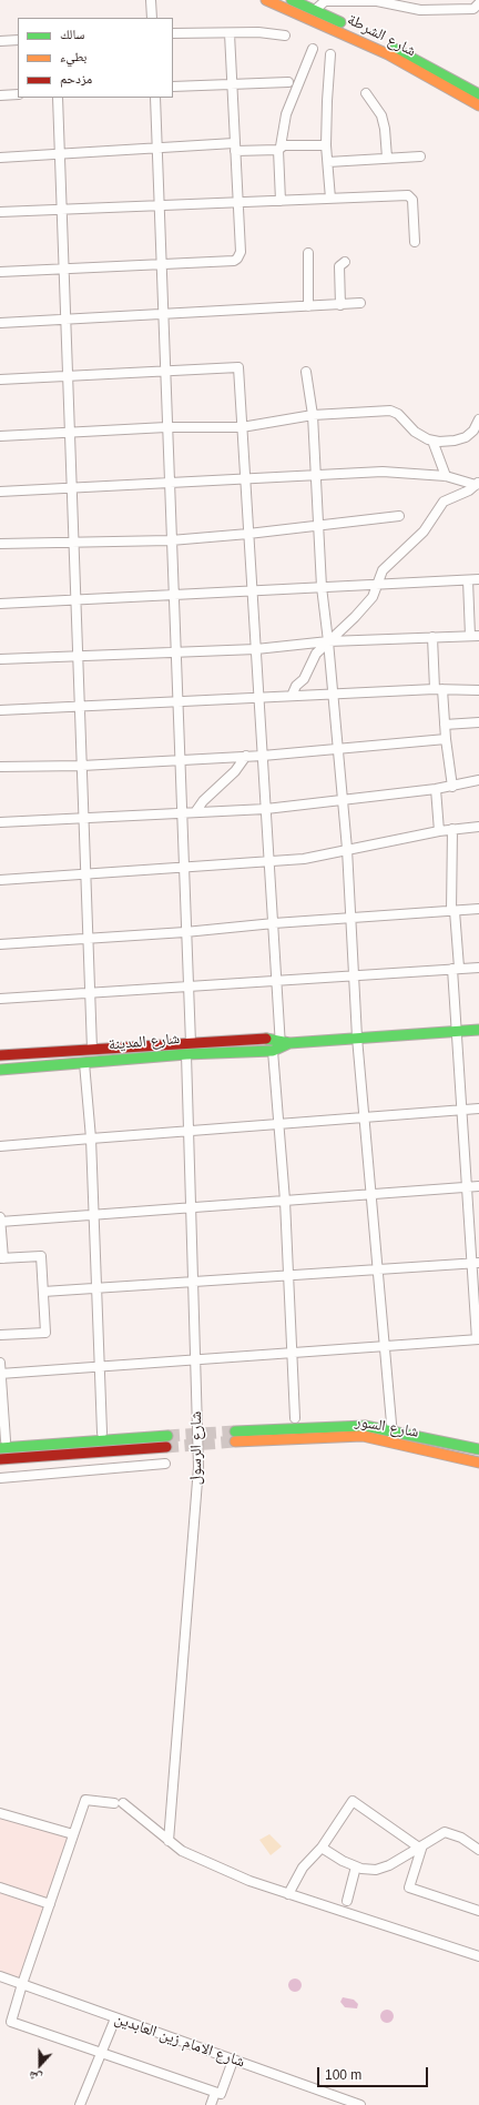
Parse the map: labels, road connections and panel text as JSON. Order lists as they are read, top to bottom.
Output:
{
  "streets": {
    "main road": ["شارع الشرطة", "شارع المدينة", "شارع السور"],
    "street": ["شارع الرسول", "شارع الامام زين العابدين"]
  },
  "crossings": [
    ["شارع المدينة", "شارع الرسول"]
  ],
  "legend": ["سالك", "بطيء", "مزدحم"],
  "scale_bar": "100 m",
  "north": "bottom"
}
